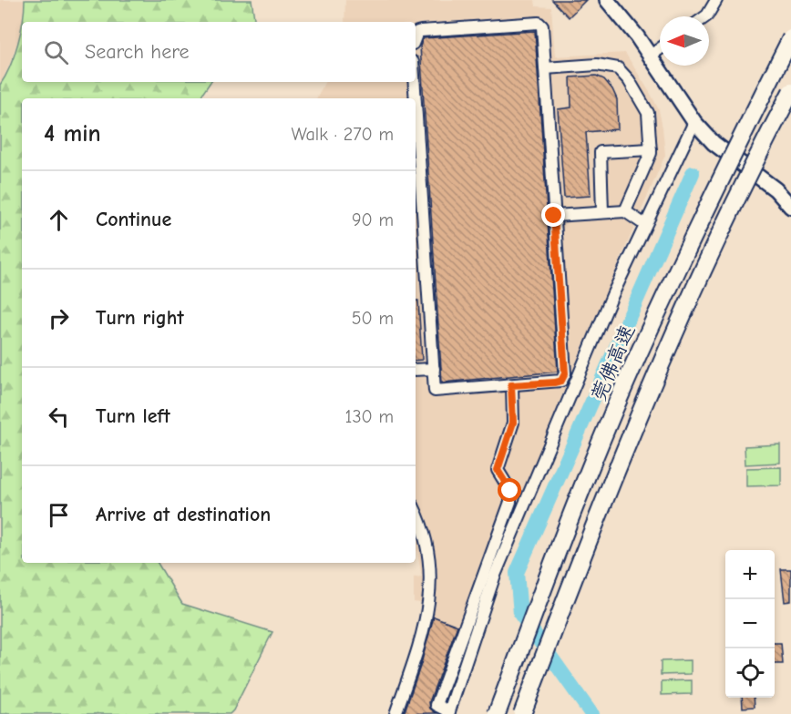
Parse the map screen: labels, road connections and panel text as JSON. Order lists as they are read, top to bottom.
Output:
{
  "streets": {
    "highway": ["莞佛高速"]
  },
  "north": "left",
  "page": {
    "search": "Search here",
    "heading": ["4 min", "Walk · 270 m"],
    "list": [
      ["Continue", "90 m"],
      ["Turn right", "50 m"],
      ["Turn left", "130 m"],
      "Arrive at destination"
    ],
    "map_buttons": ["+", "−"]
  }
}
